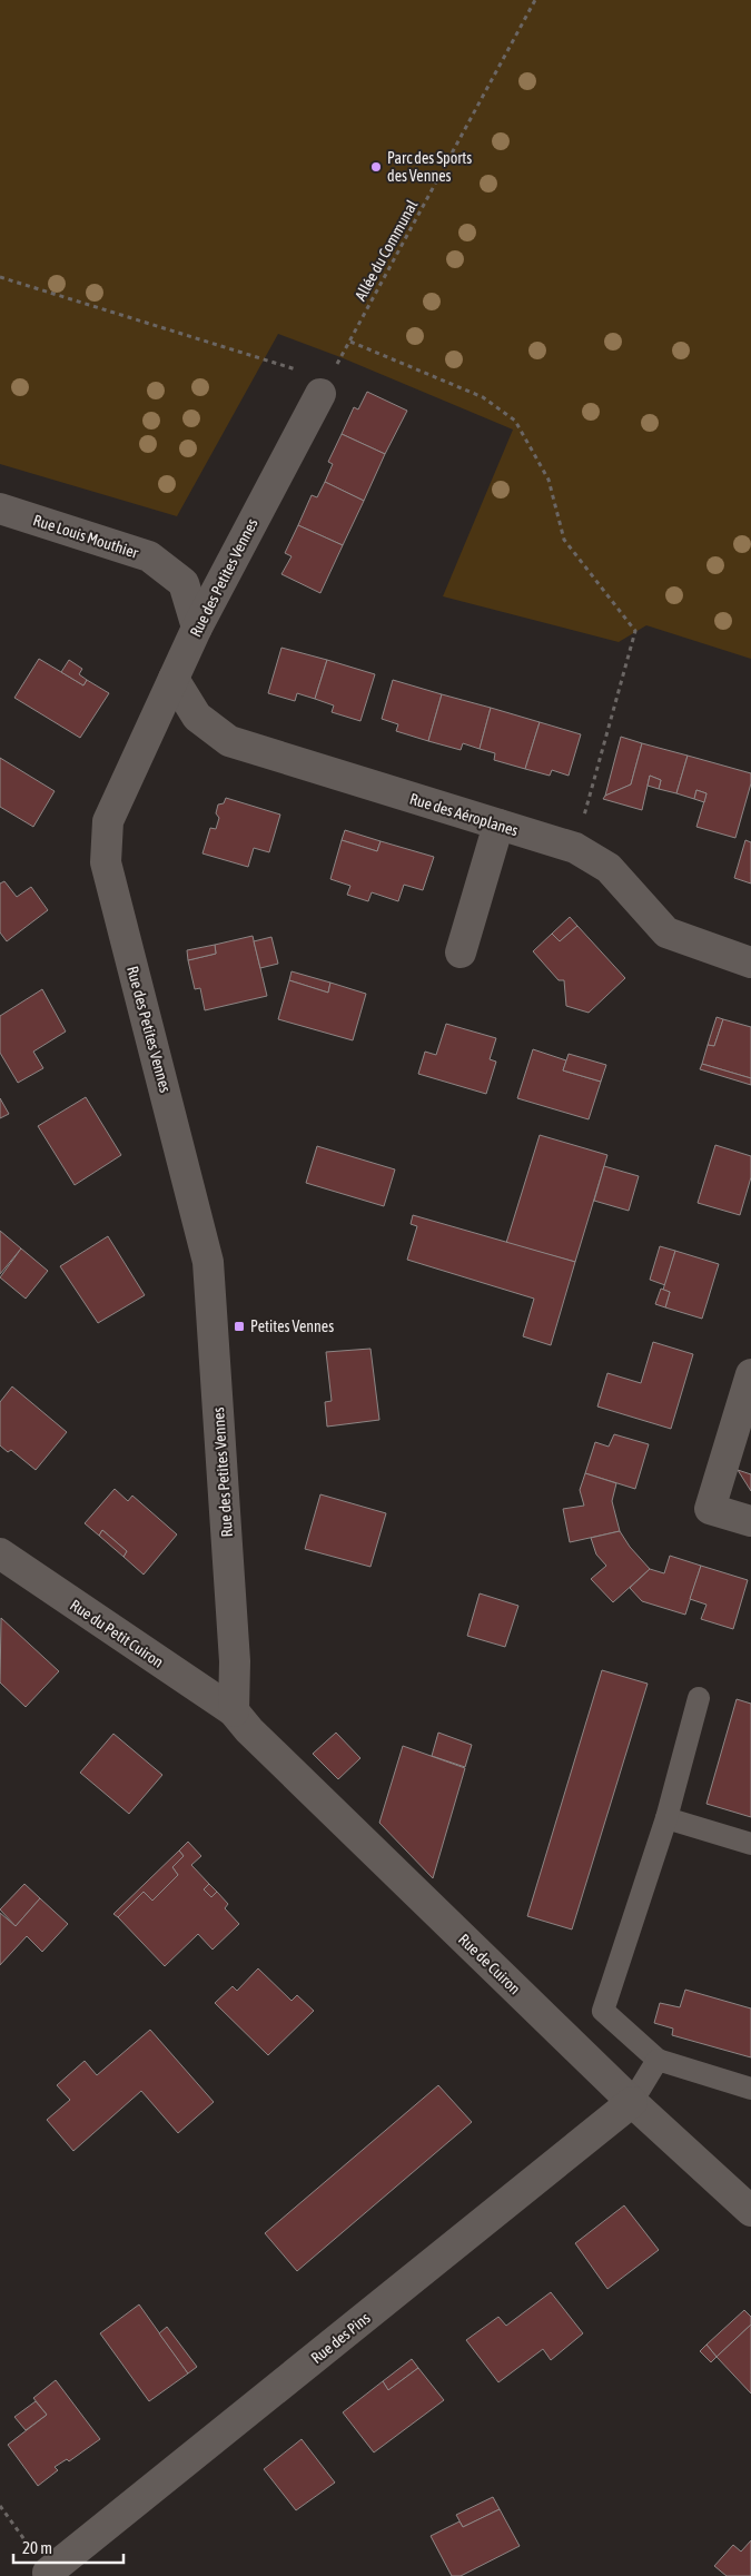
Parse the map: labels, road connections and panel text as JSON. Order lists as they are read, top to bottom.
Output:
{
  "streets": {
    "street": [
      "Rue Louis Mouthier",
      "Rue des Petites Vennes",
      "Rue des Aéroplanes",
      "Rue du Petit Cuiron",
      "Rue de Cuiron",
      "Rue des Pins"
    ],
    "path": ["Allée du Communal"]
  },
  "crossings": [
    ["Allée du Communal", "Rue des Petites Vennes"],
    ["Rue Louis Mouthier", "Rue des Petites Vennes"],
    ["Rue des Petites Vennes", "Rue des Aéroplanes"],
    ["Rue des Petites Vennes", "Rue du Petit Cuiron"],
    ["Rue des Petites Vennes", "Rue de Cuiron"],
    ["Rue du Petit Cuiron", "Rue de Cuiron"],
    ["Rue de Cuiron", "Rue des Pins"]
  ],
  "places": {
    "other": ["Parc des Sports des Vennes"],
    "transit": ["Petites Vennes"]
  },
  "scale_bar": "20 m"
}
